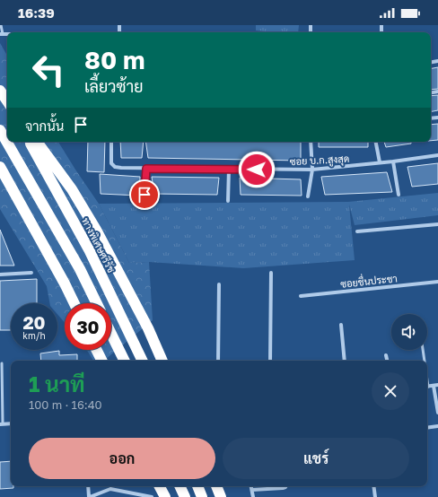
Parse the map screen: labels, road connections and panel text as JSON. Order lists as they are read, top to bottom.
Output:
{
  "streets": {
    "highway": ["ทางพิเศษศรีรัช"],
    "street": ["ซอย บ.ก.สูงสุด", "ซอยชื่นประชา"]
  },
  "page": {
    "status": "16:39",
    "turn": ["80 m", "เลี้ยวซ้าย"],
    "then": "จากนั้น",
    "speed": "20 km/h",
    "limit": "30",
    "heading": ["1 นาที", "100 m · 16:40"],
    "buttons": ["ออก", "แชร์"]
  }
}
